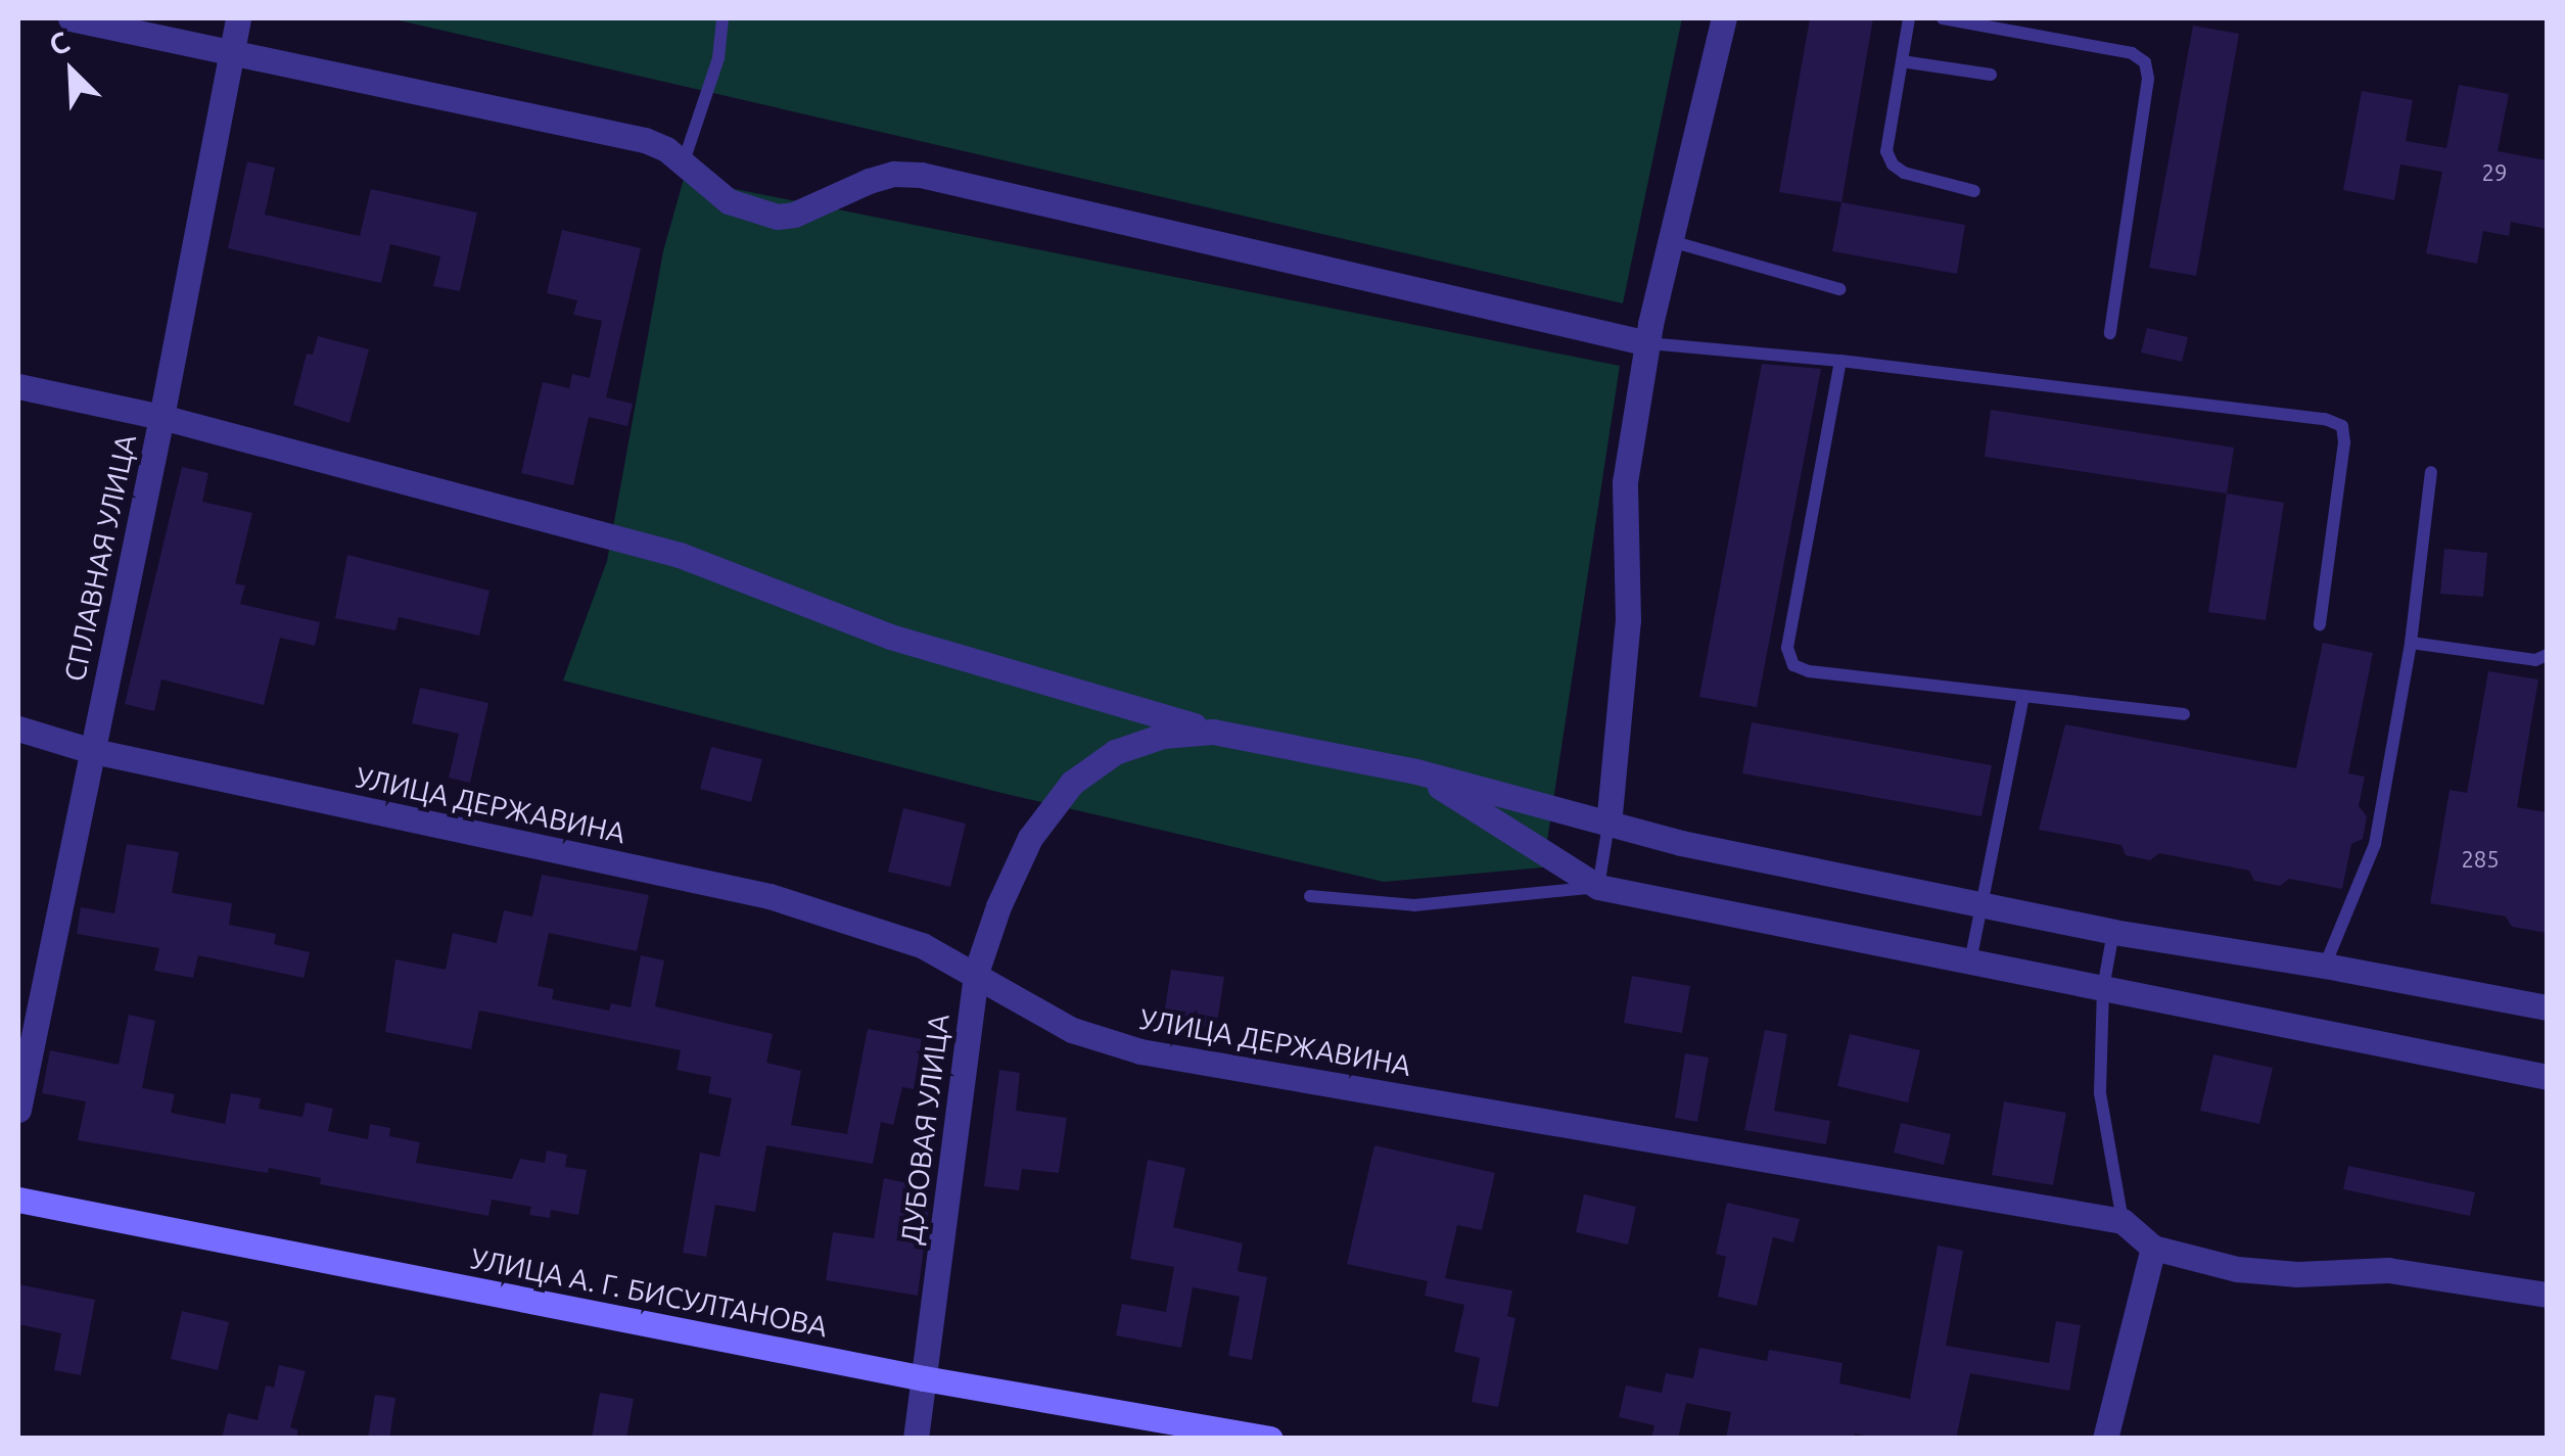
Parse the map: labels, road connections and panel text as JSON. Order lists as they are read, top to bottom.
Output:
{
  "streets": {
    "street": [
      "СПЛАВНАЯ УЛИЦА",
      "УЛИЦА ДЕРЖАВИНА",
      "ДУБОВАЯ УЛИЦА",
      "УЛИЦА А. Г. БИСУЛТАНОВА"
    ]
  },
  "crossings": [
    ["СПЛАВНАЯ УЛИЦА", "УЛИЦА ДЕРЖАВИНА"],
    ["УЛИЦА ДЕРЖАВИНА", "ДУБОВАЯ УЛИЦА"],
    ["ДУБОВАЯ УЛИЦА", "УЛИЦА А. Г. БИСУЛТАНОВА"]
  ],
  "house_numbers": ["29", "285"],
  "north": "top left"
}
